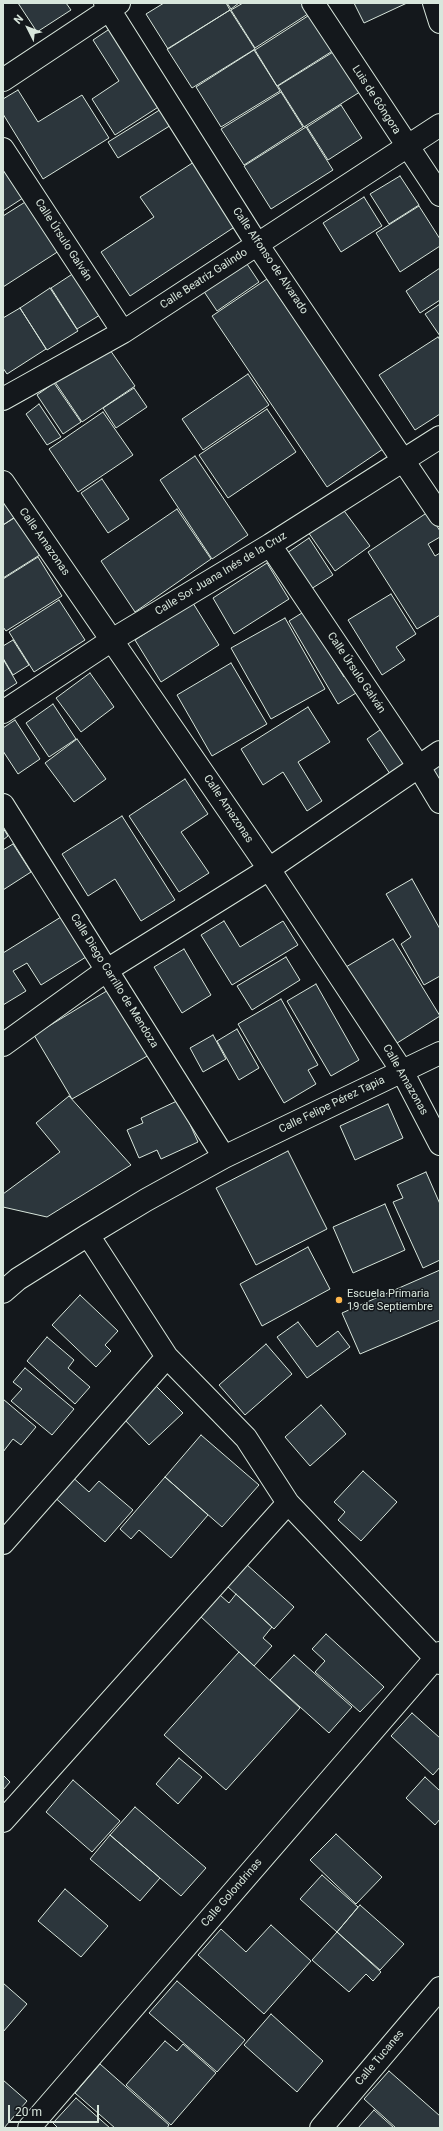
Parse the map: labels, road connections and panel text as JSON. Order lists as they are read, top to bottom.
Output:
{
  "streets": {
    "street": [
      "Luis de Góngora",
      "Calle Úrsulo Galván",
      "Calle Alfonso de Alvarado",
      "Calle Beatriz Galindo",
      "Calle Amazonas",
      "Calle Sor Juana Inés de la Cruz",
      "Calle Diego Carrillo de Mendoza",
      "Calle Felipe Pérez Tapia",
      "Calle Golondrinas",
      "Calle Tucanes"
    ]
  },
  "crossings": [
    ["Luis de Góngora", "Calle Beatriz Galindo"],
    ["Calle Úrsulo Galván", "Calle Beatriz Galindo"],
    ["Calle Úrsulo Galván", "Calle Sor Juana Inés de la Cruz"],
    ["Calle Alfonso de Alvarado", "Calle Beatriz Galindo"],
    ["Calle Alfonso de Alvarado", "Calle Sor Juana Inés de la Cruz"],
    ["Calle Amazonas", "Calle Sor Juana Inés de la Cruz"],
    ["Calle Amazonas", "Calle Felipe Pérez Tapia"],
    ["Calle Diego Carrillo de Mendoza", "Calle Felipe Pérez Tapia"]
  ],
  "places": ["Escuela Primaria 19 de Septiembre"],
  "scale_bar": "20 m",
  "north": "top left"
}
